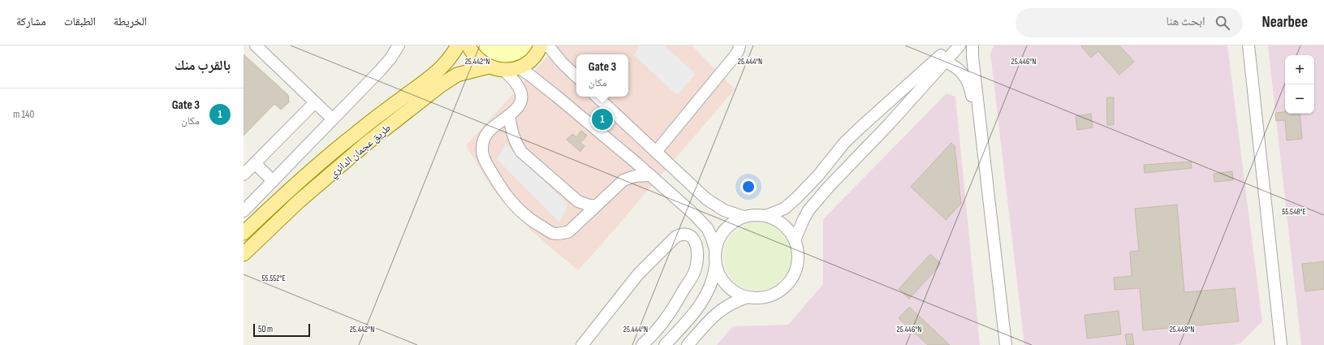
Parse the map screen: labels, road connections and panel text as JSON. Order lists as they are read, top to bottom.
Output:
{
  "streets": {
    "main road": ["طريق عجمان الدائري"]
  },
  "scale_bar": "50 m",
  "page": {
    "header": "Nearbee",
    "search": "ابحث هنا",
    "nav": ["الخريطة", "الطبقات", "مشاركة"],
    "heading": "بالقرب منك",
    "popup": ["Gate 3", "مكان"],
    "map_buttons": ["+", "−"],
    "list": [
      {
        "mark": "1",
        "name": "Gate 3",
        "note": "مكان",
        "value": "140 m"
      }
    ],
    "pins": "1",
    "scale": "50 m"
  },
  "coordinates": [
    "25.442°N",
    "25.444°N",
    "25.446°N",
    "55.548°E",
    "55.552°E",
    "25.448°N"
  ]
}
